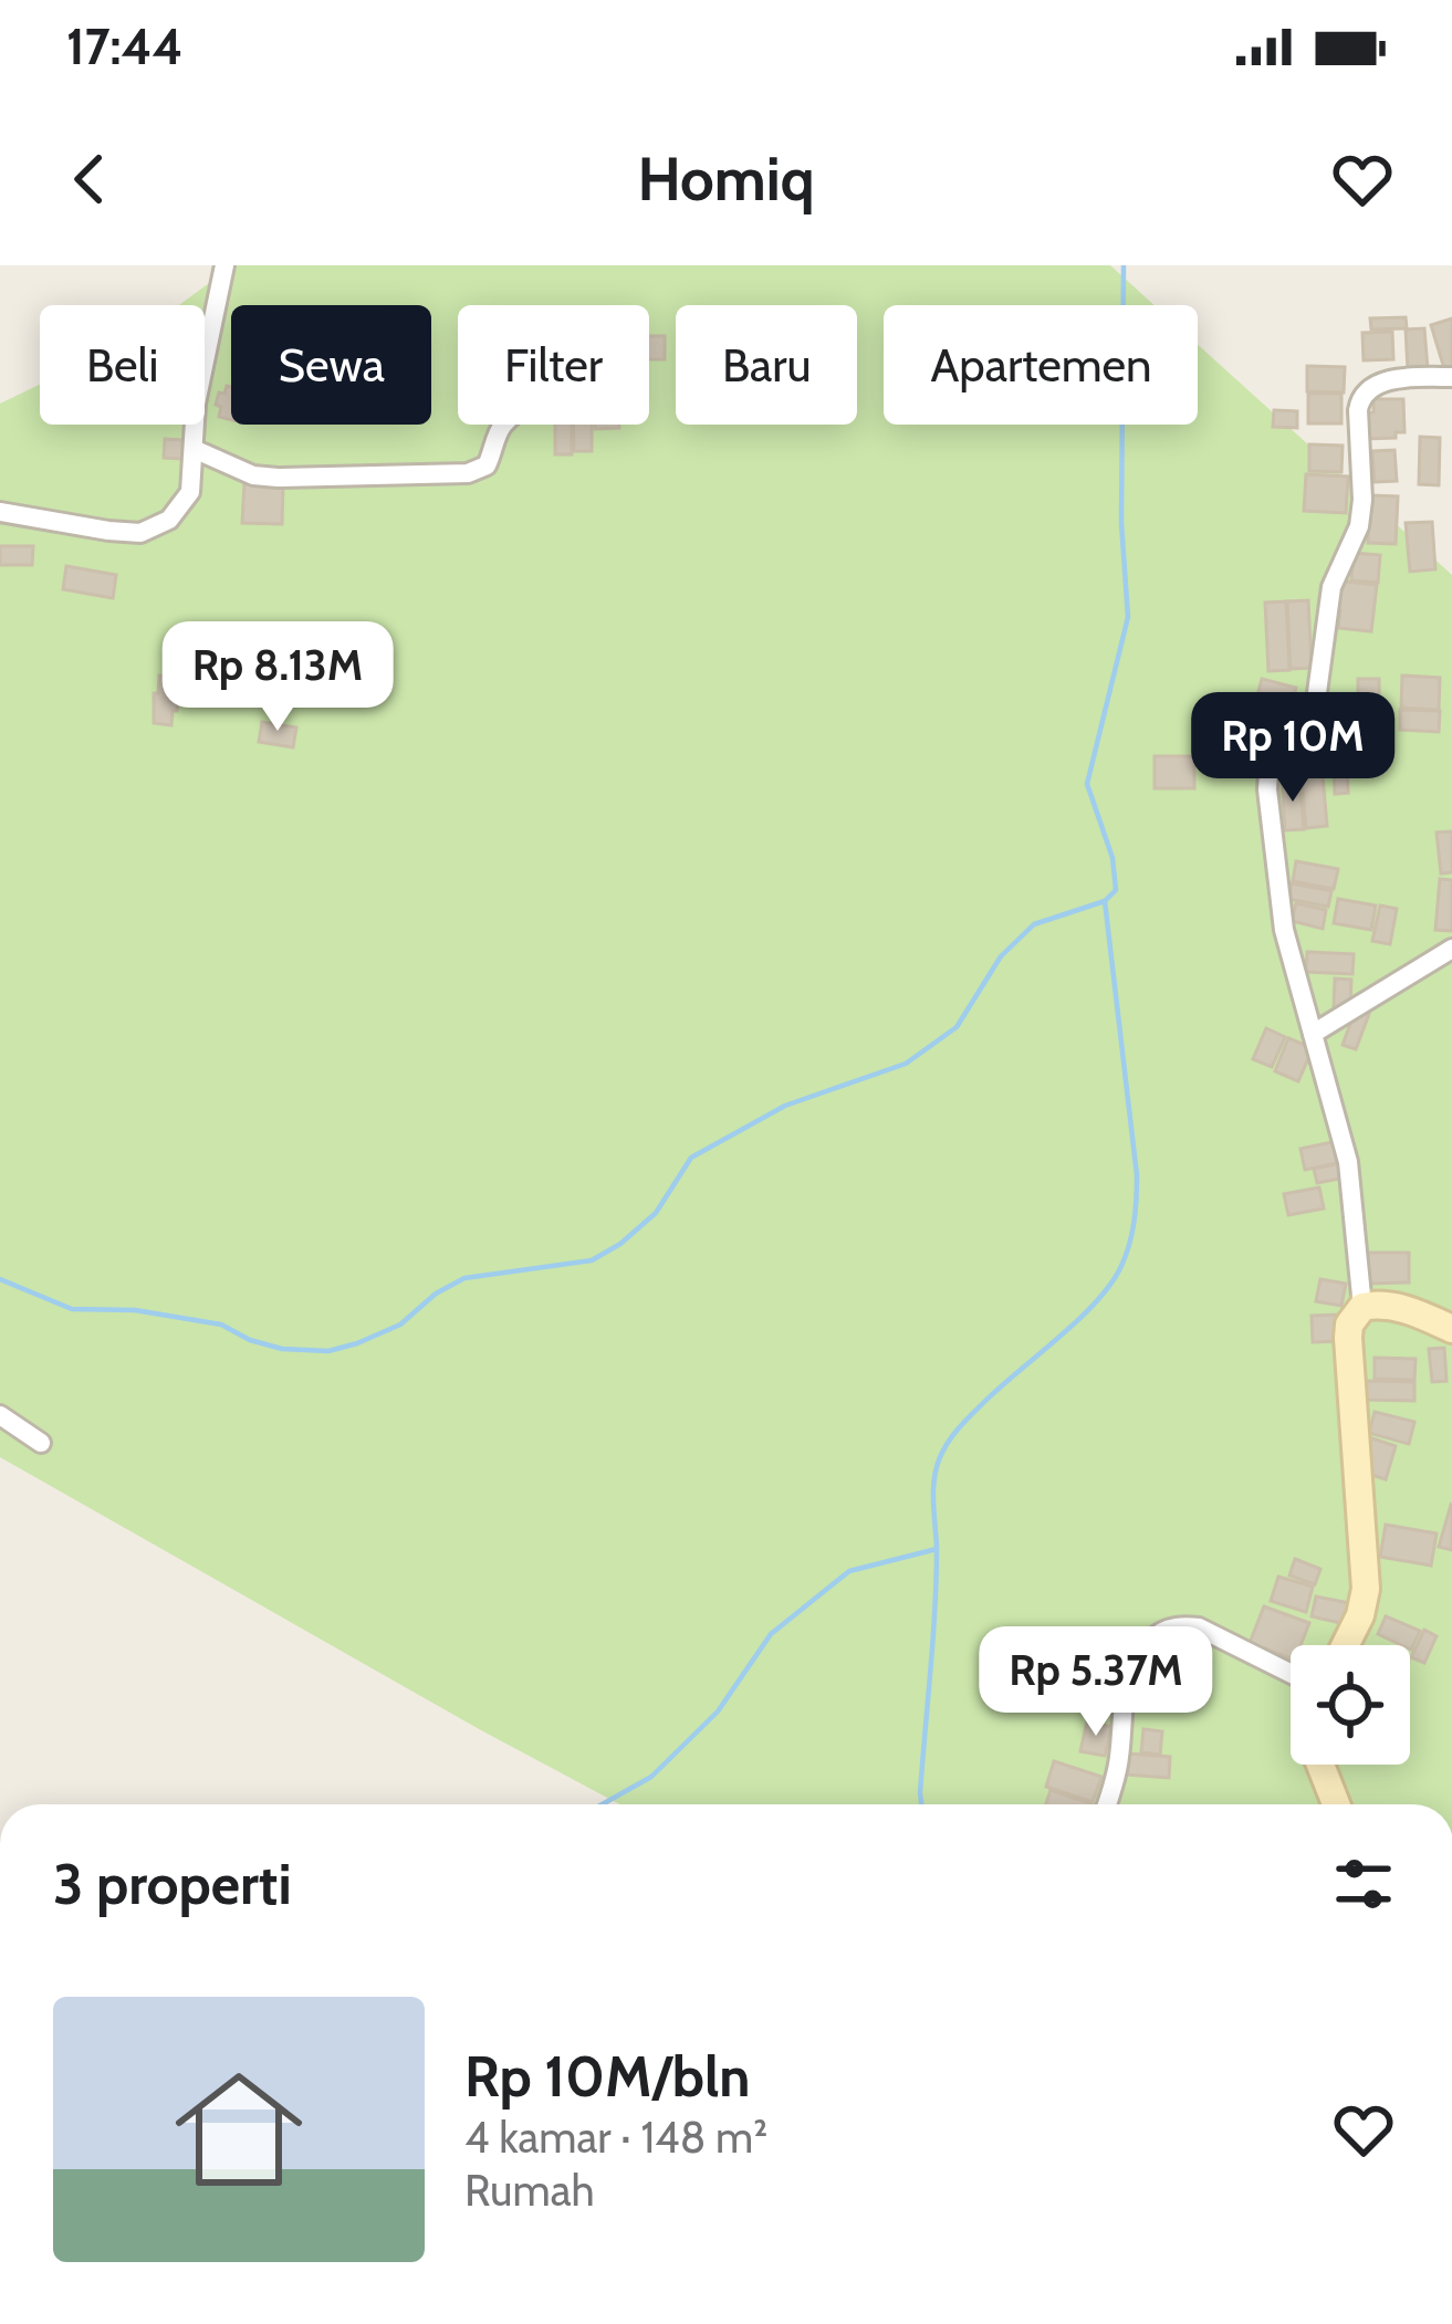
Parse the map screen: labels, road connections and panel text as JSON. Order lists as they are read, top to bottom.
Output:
{
  "page": {
    "status": "17:44",
    "header": "Homiq",
    "chip": [
      "Beli",
      "Sewa",
      "Filter",
      "Baru",
      "Apartemen"
    ],
    "price": ["Rp 8.13M", "Rp 10M", "Rp 5.37M"],
    "heading": "3 properti",
    "list": [
      {
        "name": "Rp 10M/bln",
        "note": "4 kamar · 148 m² · Rumah"
      }
    ]
  }
}
